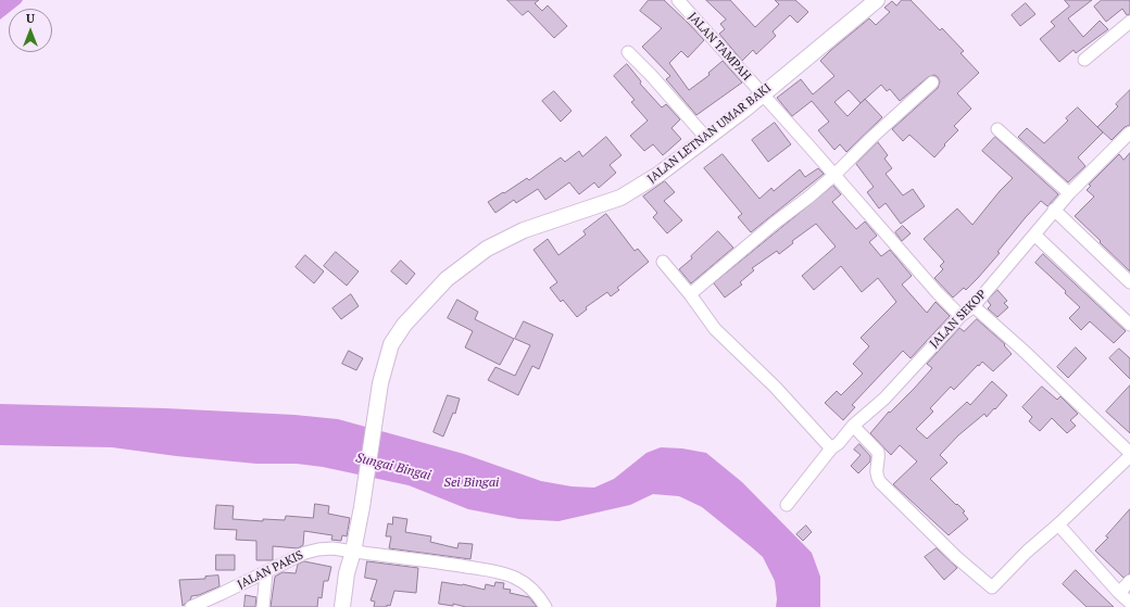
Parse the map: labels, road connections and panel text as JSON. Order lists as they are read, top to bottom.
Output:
{
  "streets": {
    "street": [
      "JALAN TAMPAH",
      "JALAN LETNAN UMAR BAKI",
      "JALAN SEKOP",
      "JALAN PAKIS"
    ]
  },
  "crossings": [
    ["JALAN TAMPAH", "JALAN LETNAN UMAR BAKI"],
    ["JALAN TAMPAH", "JALAN SEKOP"],
    ["JALAN LETNAN UMAR BAKI", "JALAN PAKIS"]
  ],
  "water": ["Sungai Bingai", "Sei Bingai"],
  "north": "top"
}
